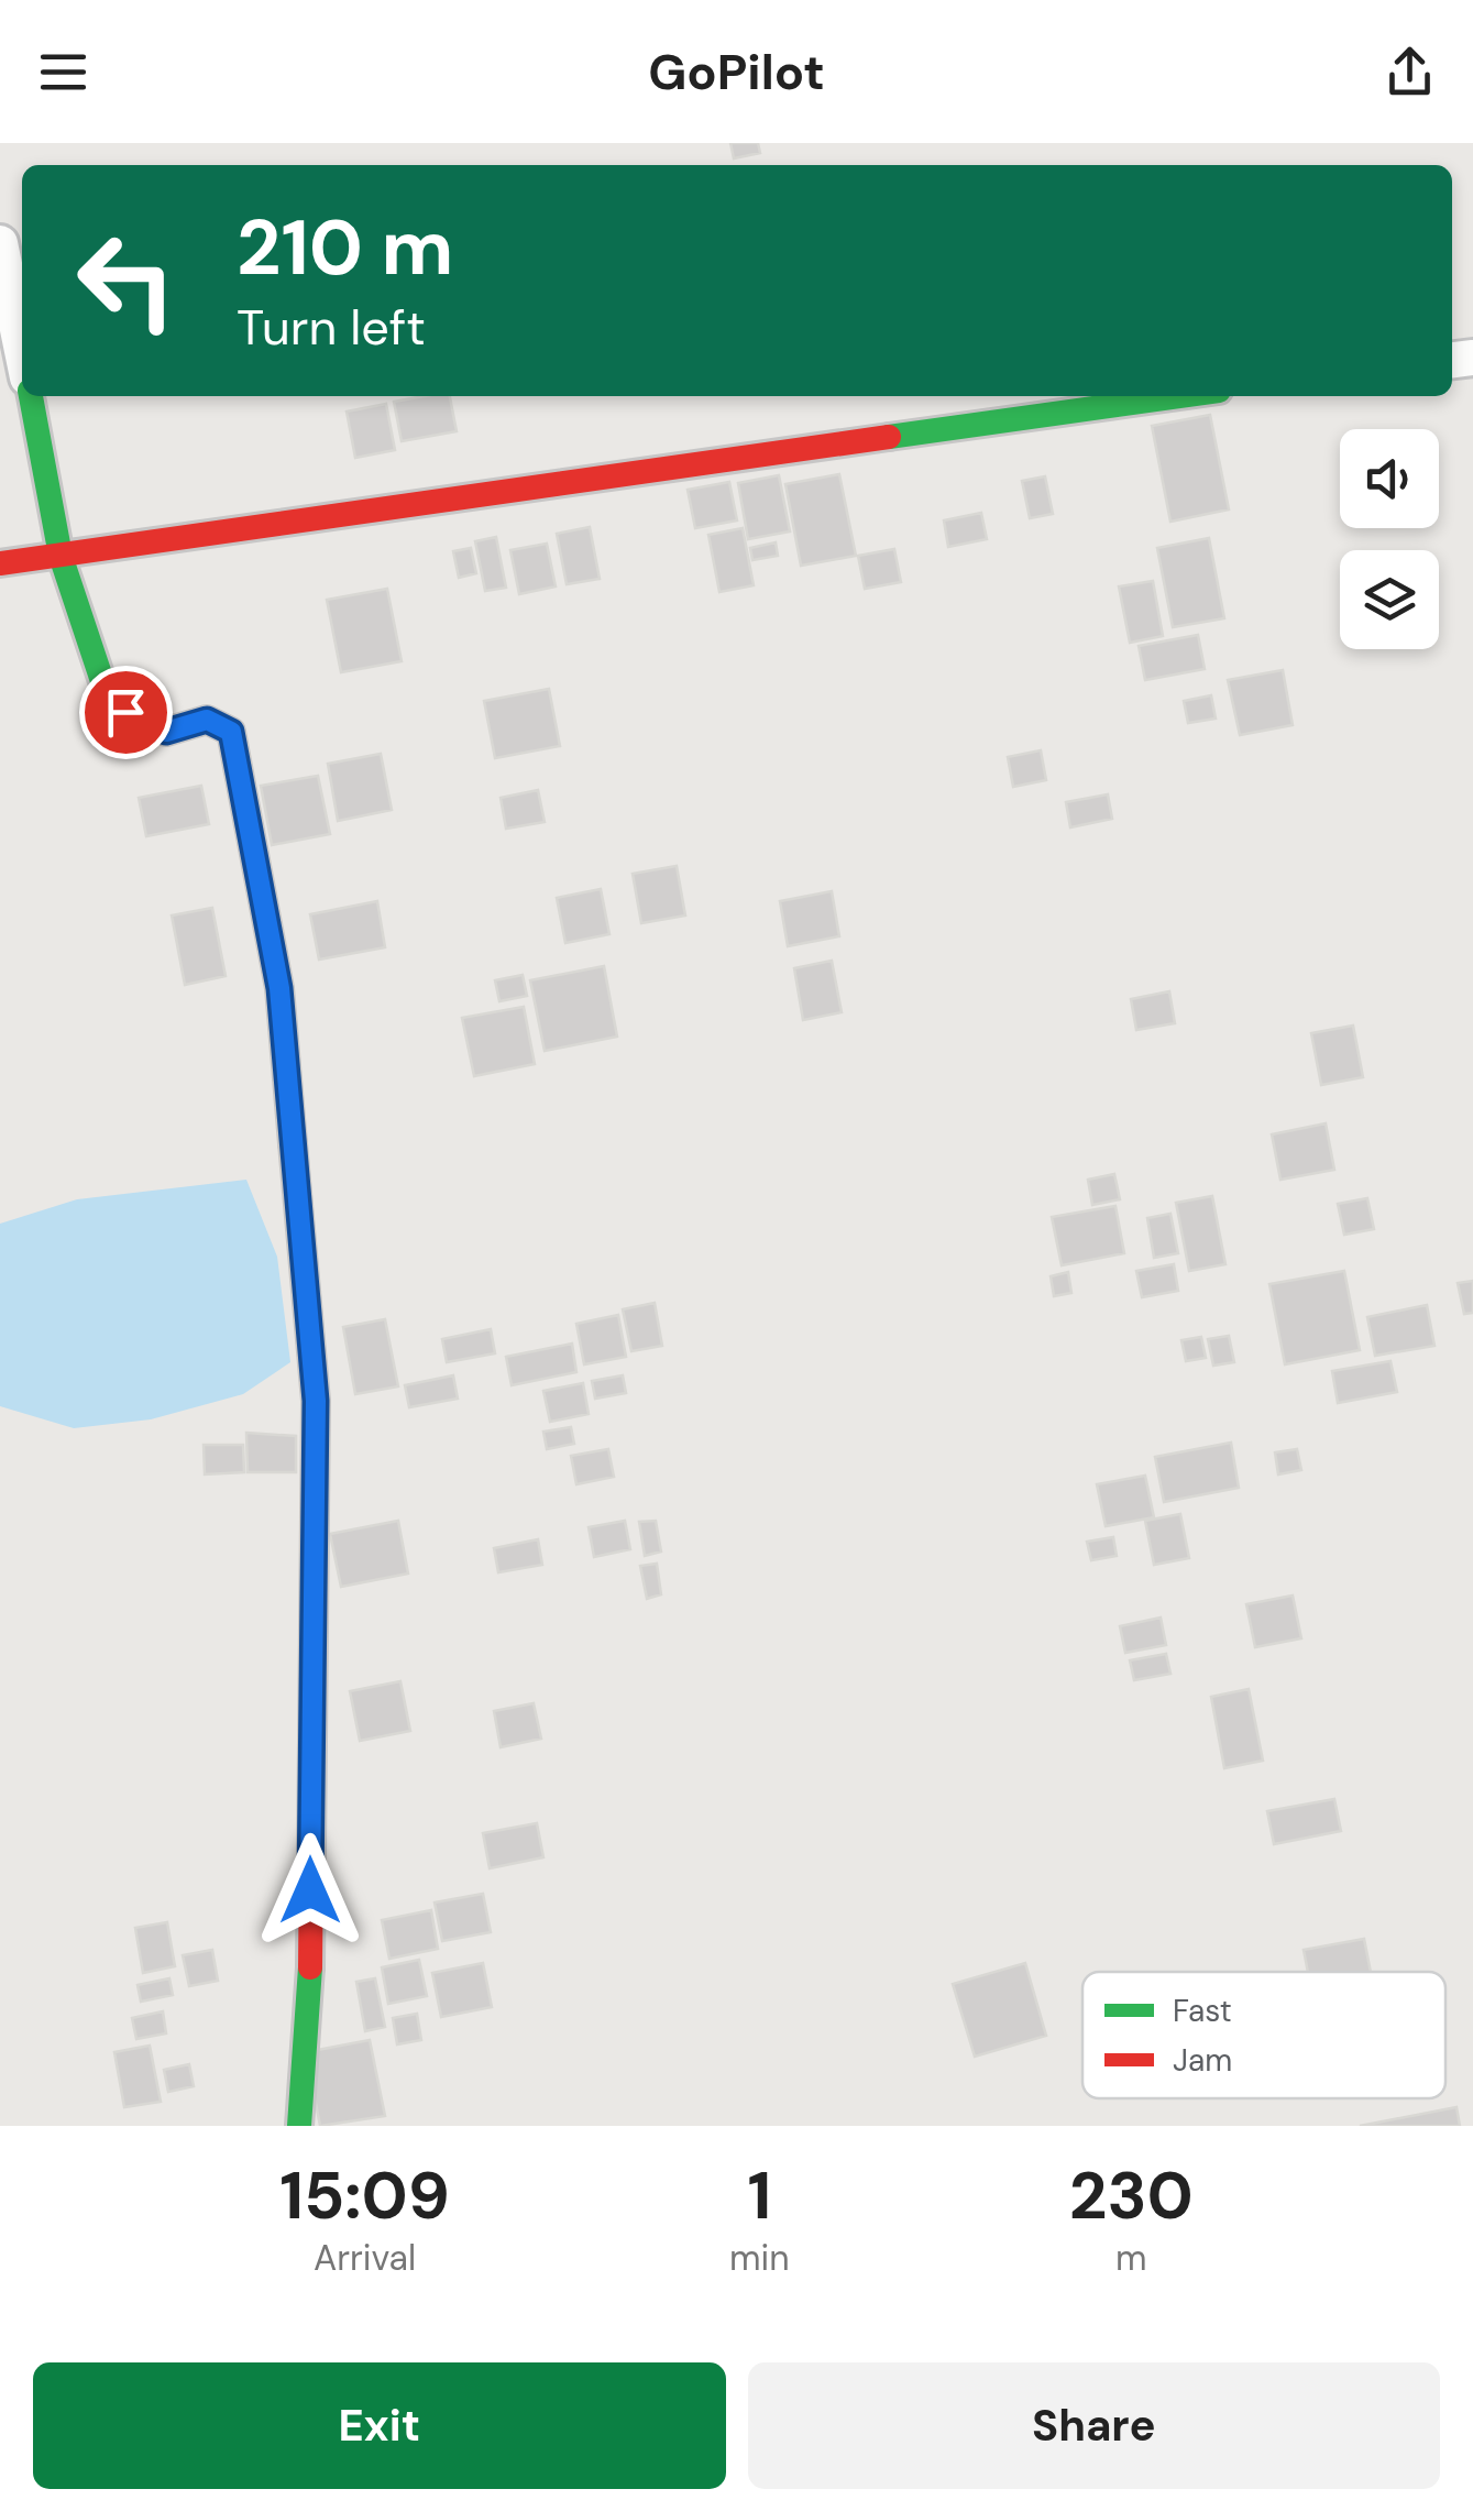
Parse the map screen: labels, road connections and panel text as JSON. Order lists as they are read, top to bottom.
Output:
{
  "legend": ["Fast", "Jam"],
  "page": {
    "header": "GoPilot",
    "turn": ["210 m", "Turn left"],
    "eta": [
      "15:09",
      "Arrival",
      "1",
      "min",
      "230",
      "m"
    ],
    "buttons": ["Exit", "Share"]
  }
}
